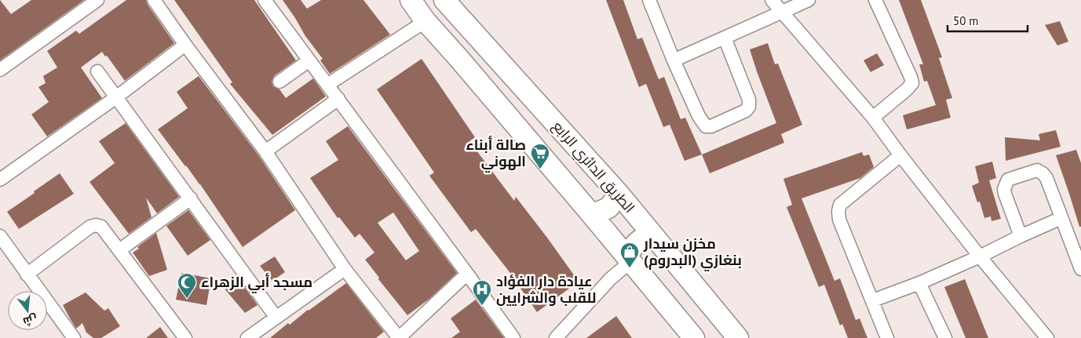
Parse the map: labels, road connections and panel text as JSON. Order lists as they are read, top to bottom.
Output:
{
  "streets": {
    "main road": ["الطريق الدائري الرابع"]
  },
  "places": {
    "supermarket": ["صالة أبناء الهوني"],
    "shop": ["مخزن سيدار بنغازي (البدروم)"],
    "mosque": ["مسجد أبي الزهراء"],
    "hospital": ["عيادة دار الفؤاد للقلب والشرايين"]
  },
  "scale_bar": "50 m",
  "north": "bottom"
}
